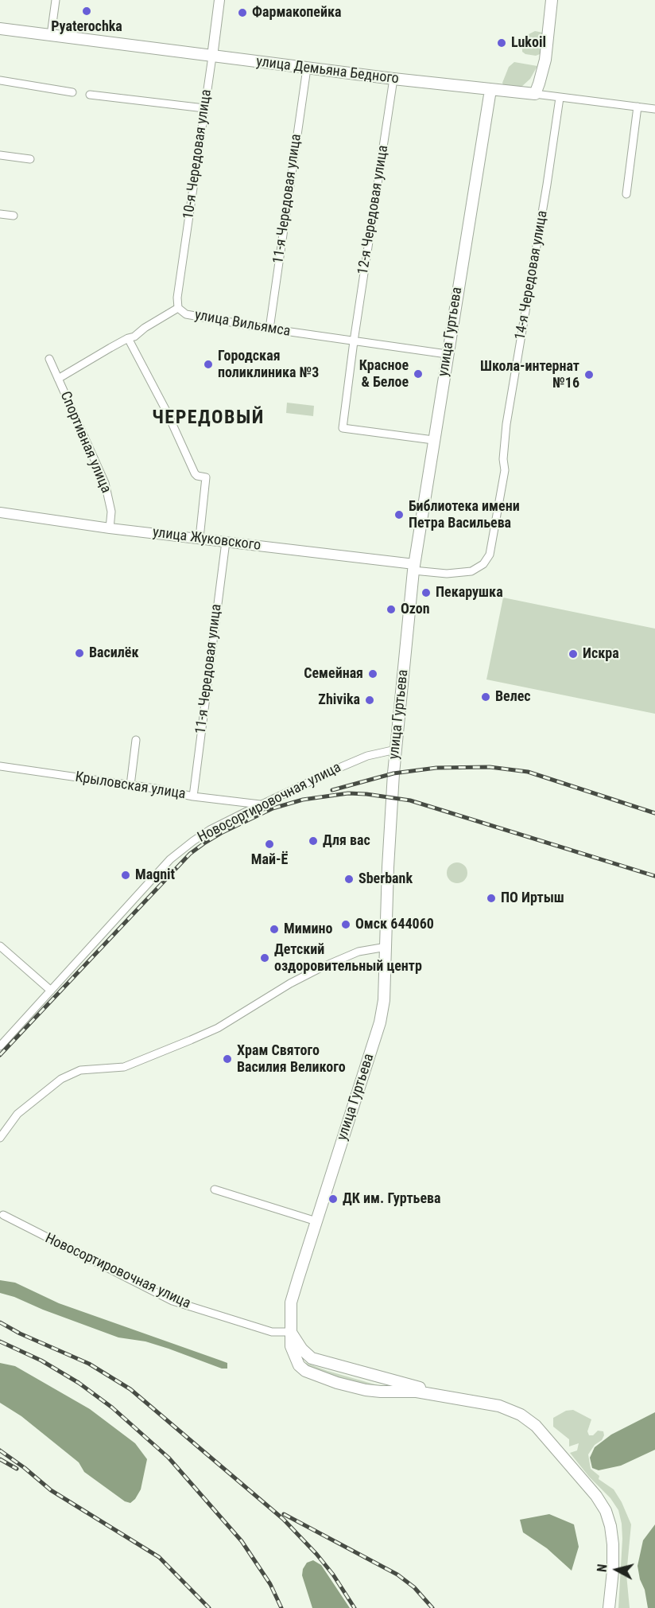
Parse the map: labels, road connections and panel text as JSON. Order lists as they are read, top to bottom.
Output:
{
  "streets": {
    "main road": ["улица Демьяна Бедного", "улица Гуртьева"],
    "street": [
      "10-я Чередовая улица",
      "11-я Чередовая улица",
      "12-я Чередовая улица",
      "14-я Чередовая улица",
      "улица Вильямса",
      "Спортивная улица",
      "улица Жуковского",
      "Крыловская улица",
      "Новосортировочная улица"
    ]
  },
  "crossings": [
    ["улица Демьяна Бедного", "10-я Чередовая улица"],
    ["улица Демьяна Бедного", "11-я Чередовая улица"],
    ["улица Демьяна Бедного", "12-я Чередовая улица"],
    ["улица Демьяна Бедного", "14-я Чередовая улица"],
    ["улица Демьяна Бедного", "улица Гуртьева"],
    ["10-я Чередовая улица", "улица Вильямса"],
    ["11-я Чередовая улица", "улица Вильямса"],
    ["11-я Чередовая улица", "улица Жуковского"],
    ["11-я Чередовая улица", "Крыловская улица"],
    ["12-я Чередовая улица", "улица Вильямса"],
    ["12-я Чередовая улица", "улица Гуртьева"],
    ["14-я Чередовая улица", "улица Жуковского"],
    ["улица Вильямса", "улица Гуртьева"],
    ["улица Вильямса", "Спортивная улица"],
    ["улица Гуртьева", "улица Жуковского"],
    ["улица Гуртьева", "Новосортировочная улица"],
    ["Спортивная улица", "улица Жуковского"],
    ["Крыловская улица", "Новосортировочная улица"]
  ],
  "districts": ["ЧЕРЕДОВЫЙ"],
  "places": [
    "Pyaterochka",
    "Фармакопейка",
    "Lukoil",
    "Городская поликлиника №3",
    "Красное & Белое",
    "Школа-интернат №16",
    "Библиотека имени Петра Васильева",
    "Пекарушка",
    "Ozon",
    "Василёк",
    "Искра",
    "Семейная",
    "Велес",
    "Zhivika",
    "Для вас",
    "Май-Ё",
    "Magnit",
    "Sberbank",
    "ПО Иртыш",
    "Омск 644060",
    "Мимино",
    "Детский оздоровительный центр",
    "Храм Святого Василия Великого",
    "ДК им. Гуртьева"
  ],
  "north": "left"
}
